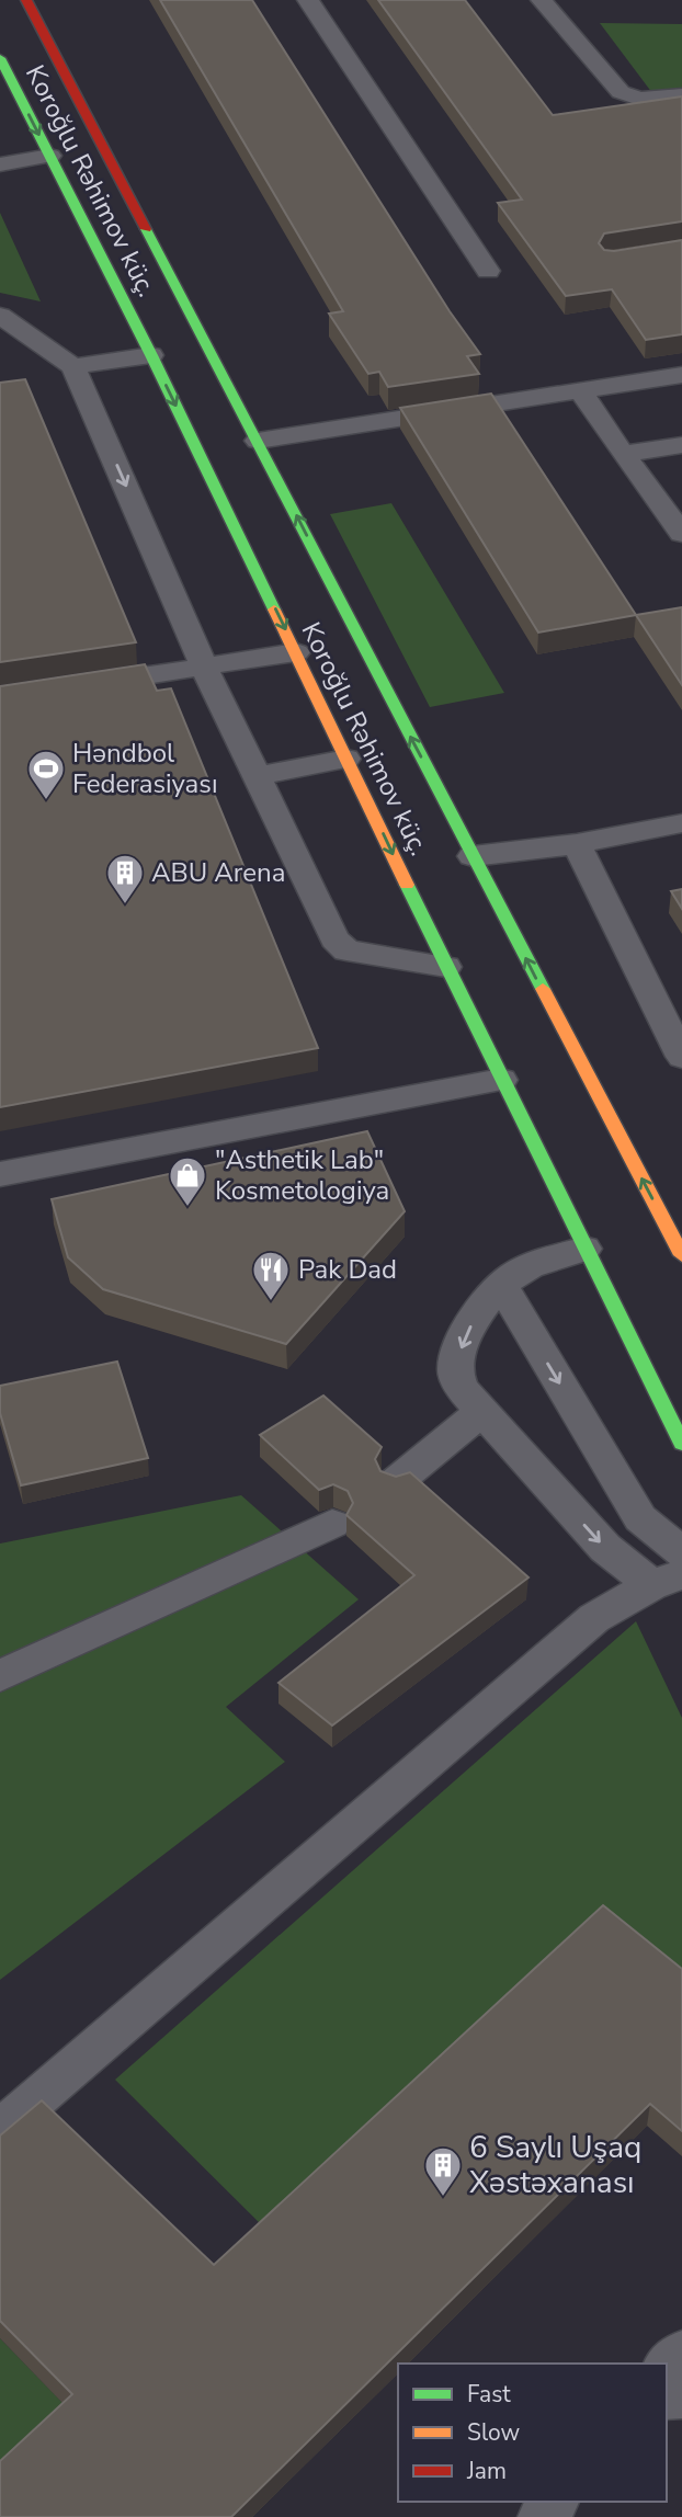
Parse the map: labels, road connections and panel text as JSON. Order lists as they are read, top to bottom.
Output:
{
  "streets": {
    "main road": ["Koroğlu Rəhimov küç."]
  },
  "places": {
    "sports": ["Həndbol Federasiyası"],
    "building": ["ABU Arena", "6 Saylı Uşaq Xəstəxanası"],
    "shop": ["\"Asthetik Lab\" Kosmetologiya"],
    "restaurant": ["Pak Dad"]
  },
  "legend": ["Fast", "Slow", "Jam"]
}
